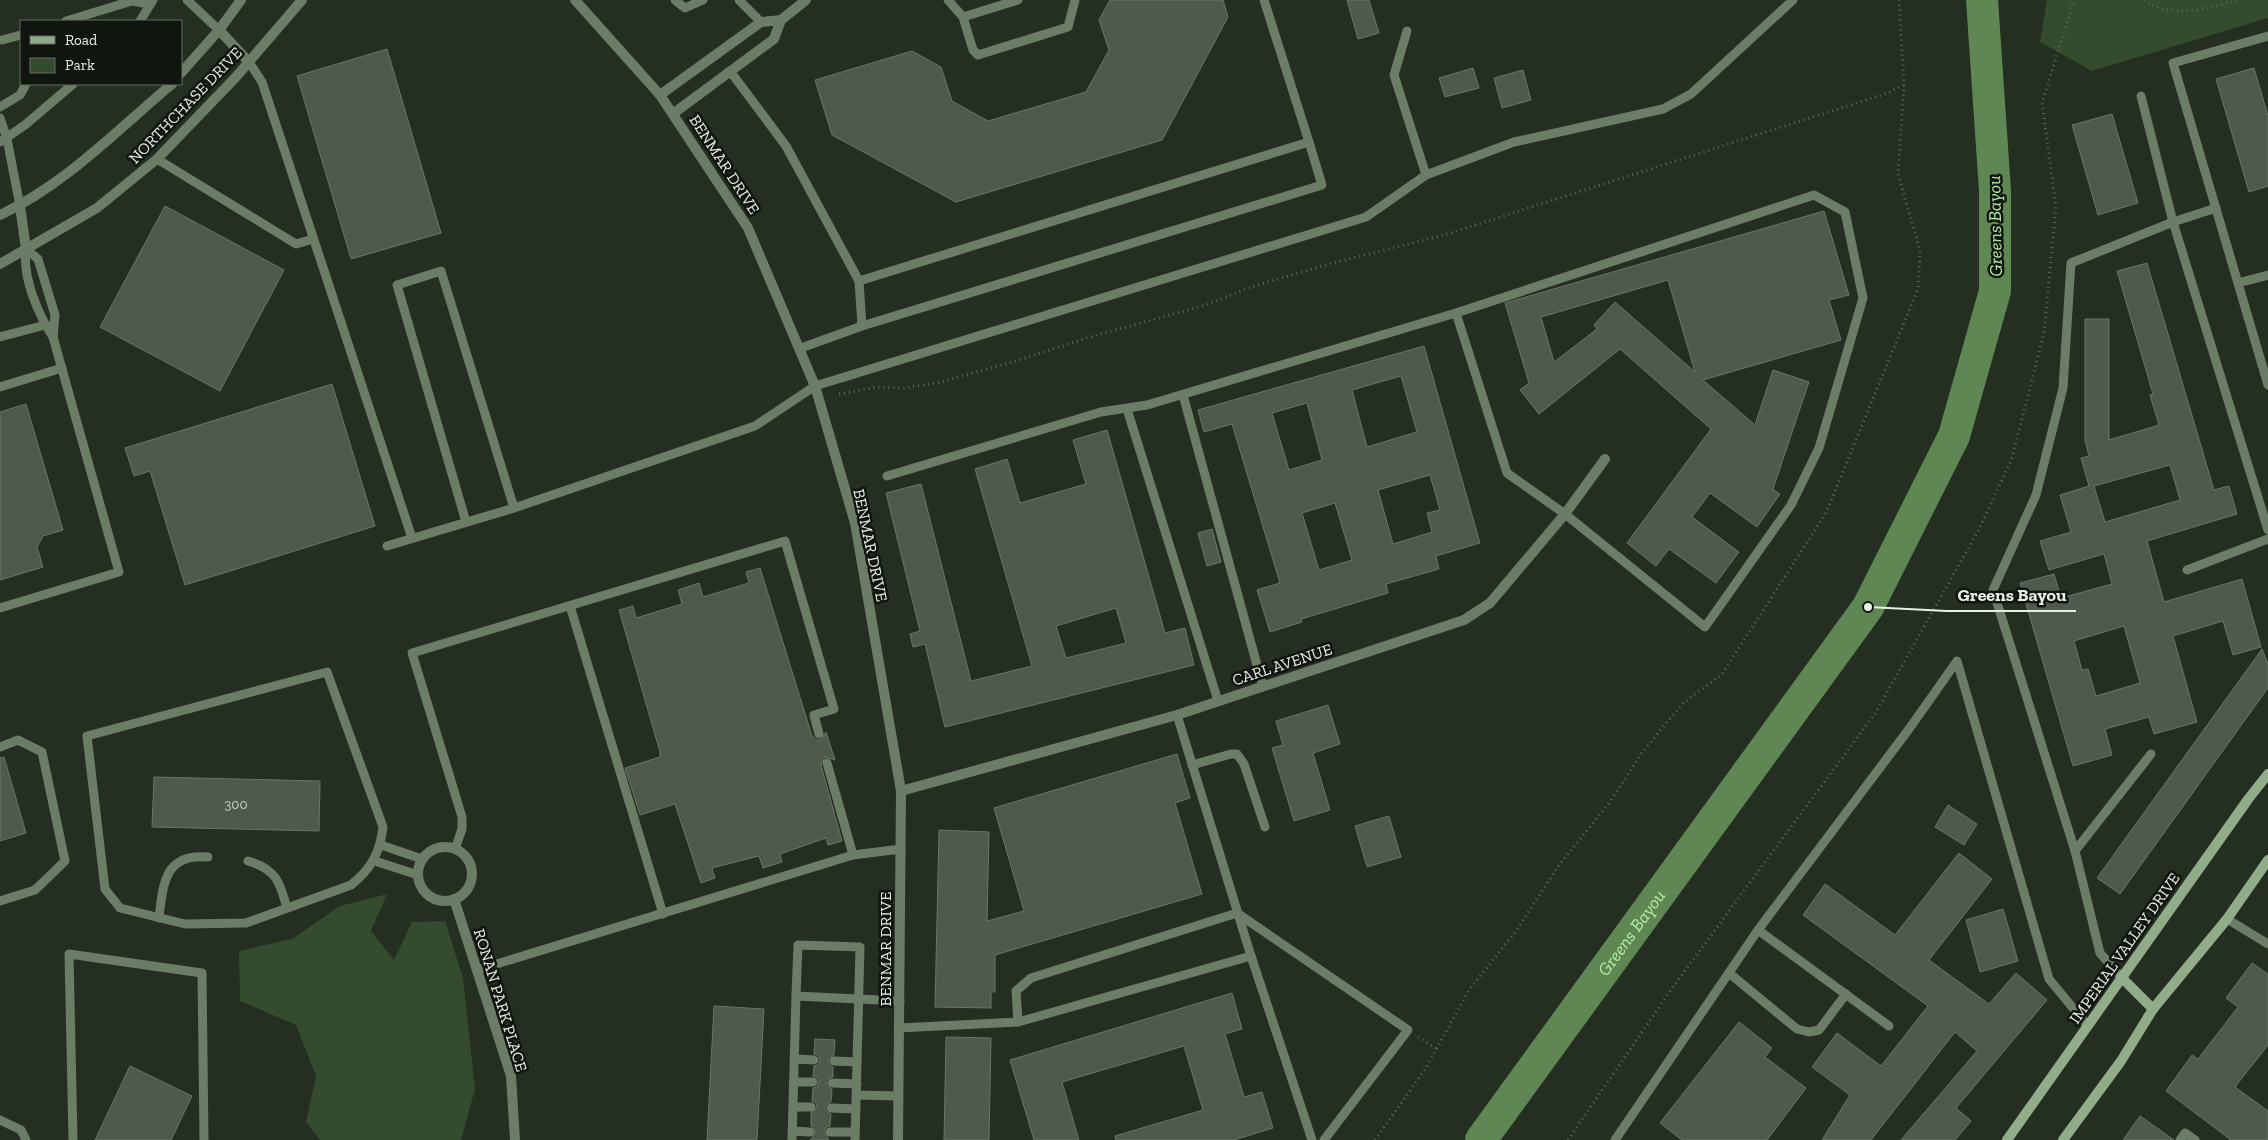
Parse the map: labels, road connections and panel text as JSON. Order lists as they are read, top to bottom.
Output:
{
  "streets": {
    "main road": ["IMPERIAL VALLEY DRIVE"],
    "street": [
      "NORTHCHASE DRIVE",
      "BENMAR DRIVE",
      "CARL AVENUE",
      "RONAN PARK PLACE"
    ]
  },
  "crossings": [
    ["BENMAR DRIVE", "CARL AVENUE"]
  ],
  "water": ["Greens Bayou"],
  "places": ["Greens Bayou"],
  "house_numbers": ["300"],
  "legend": ["Road", "Park"]
}
